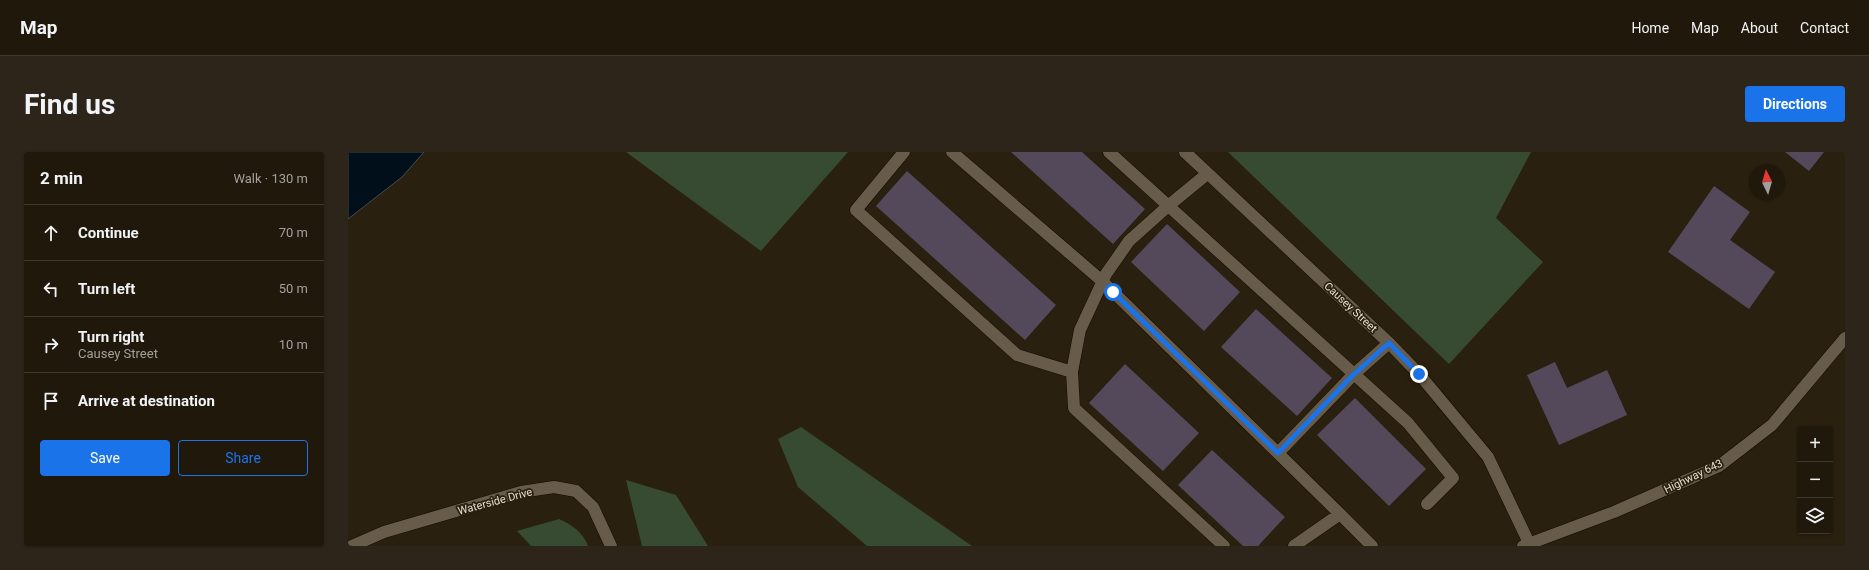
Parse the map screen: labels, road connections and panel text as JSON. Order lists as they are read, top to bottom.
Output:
{
  "streets": {
    "street": ["Causey Street", "Highway 643", "Waterside Drive"]
  },
  "crossings": [
    ["Causey Street", "Highway 643"]
  ],
  "north": "top",
  "page": {
    "header": "Map",
    "nav": [
      "Home",
      "Map",
      "About",
      "Contact"
    ],
    "buttons": [
      "Directions",
      ["Save", "Share"]
    ],
    "title": "Find us",
    "heading": ["2 min", "Walk · 130 m"],
    "list": [
      ["Continue", "70 m"],
      ["Turn left", "50 m"],
      ["Turn right", "Causey Street", "10 m"],
      "Arrive at destination"
    ],
    "map_buttons": ["+", "−"]
  }
}
